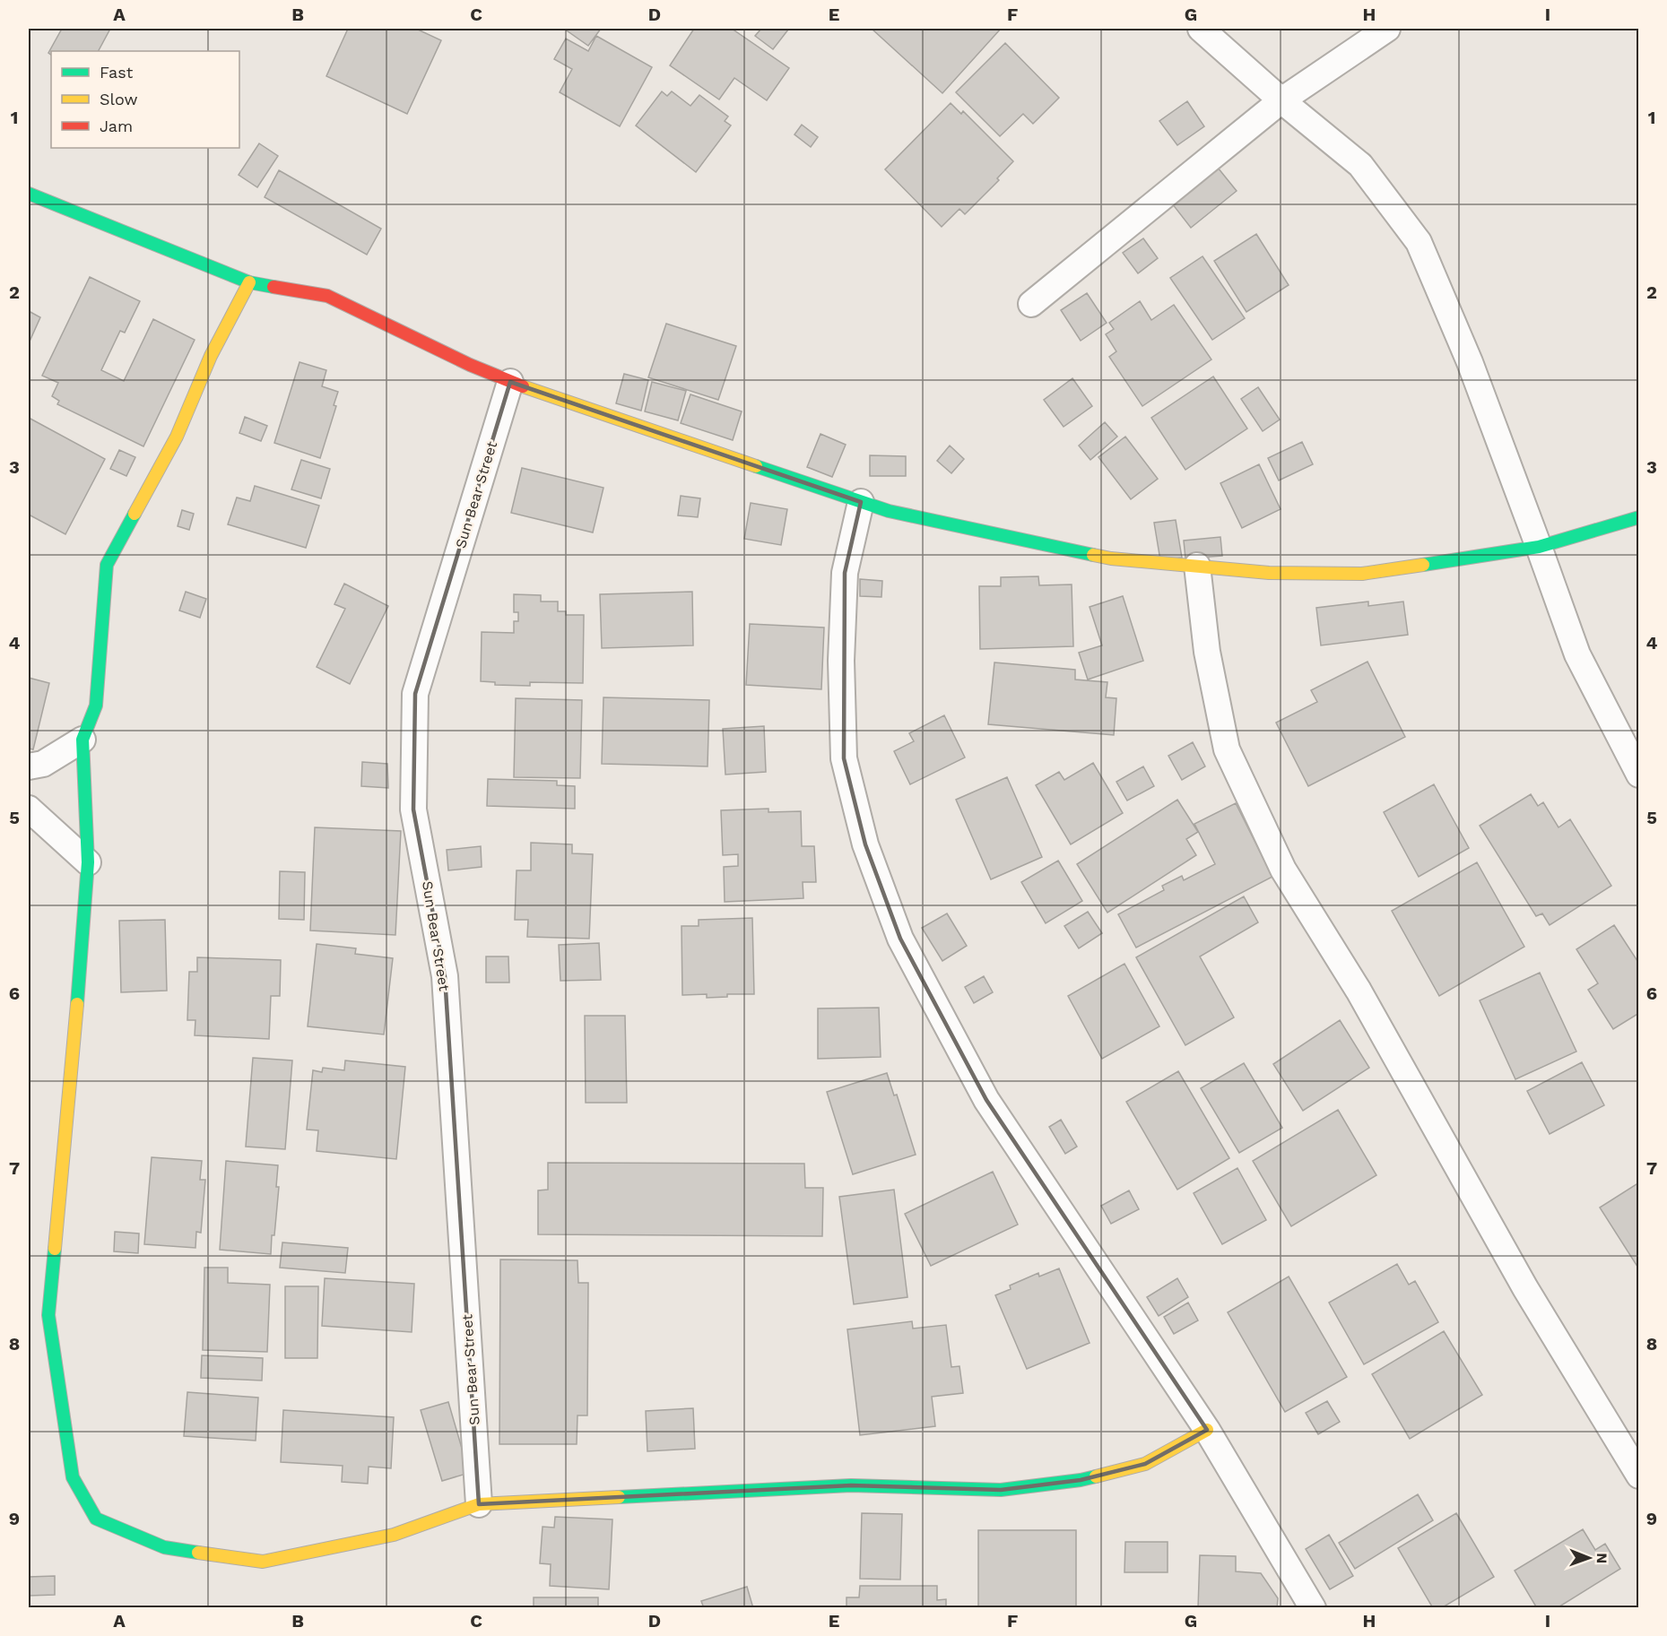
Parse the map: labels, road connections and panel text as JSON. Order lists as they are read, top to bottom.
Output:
{
  "streets": {
    "street": ["Sun Bear Street"]
  },
  "legend": ["Fast", "Slow", "Jam"],
  "north": "right",
  "grid": {
    "columns": [
      "A",
      "B",
      "C",
      "D",
      "E",
      "F",
      "G",
      "H",
      "I"
    ],
    "rows": [
      "1",
      "2",
      "3",
      "4",
      "5",
      "6",
      "7",
      "8",
      "9"
    ]
  }
}
